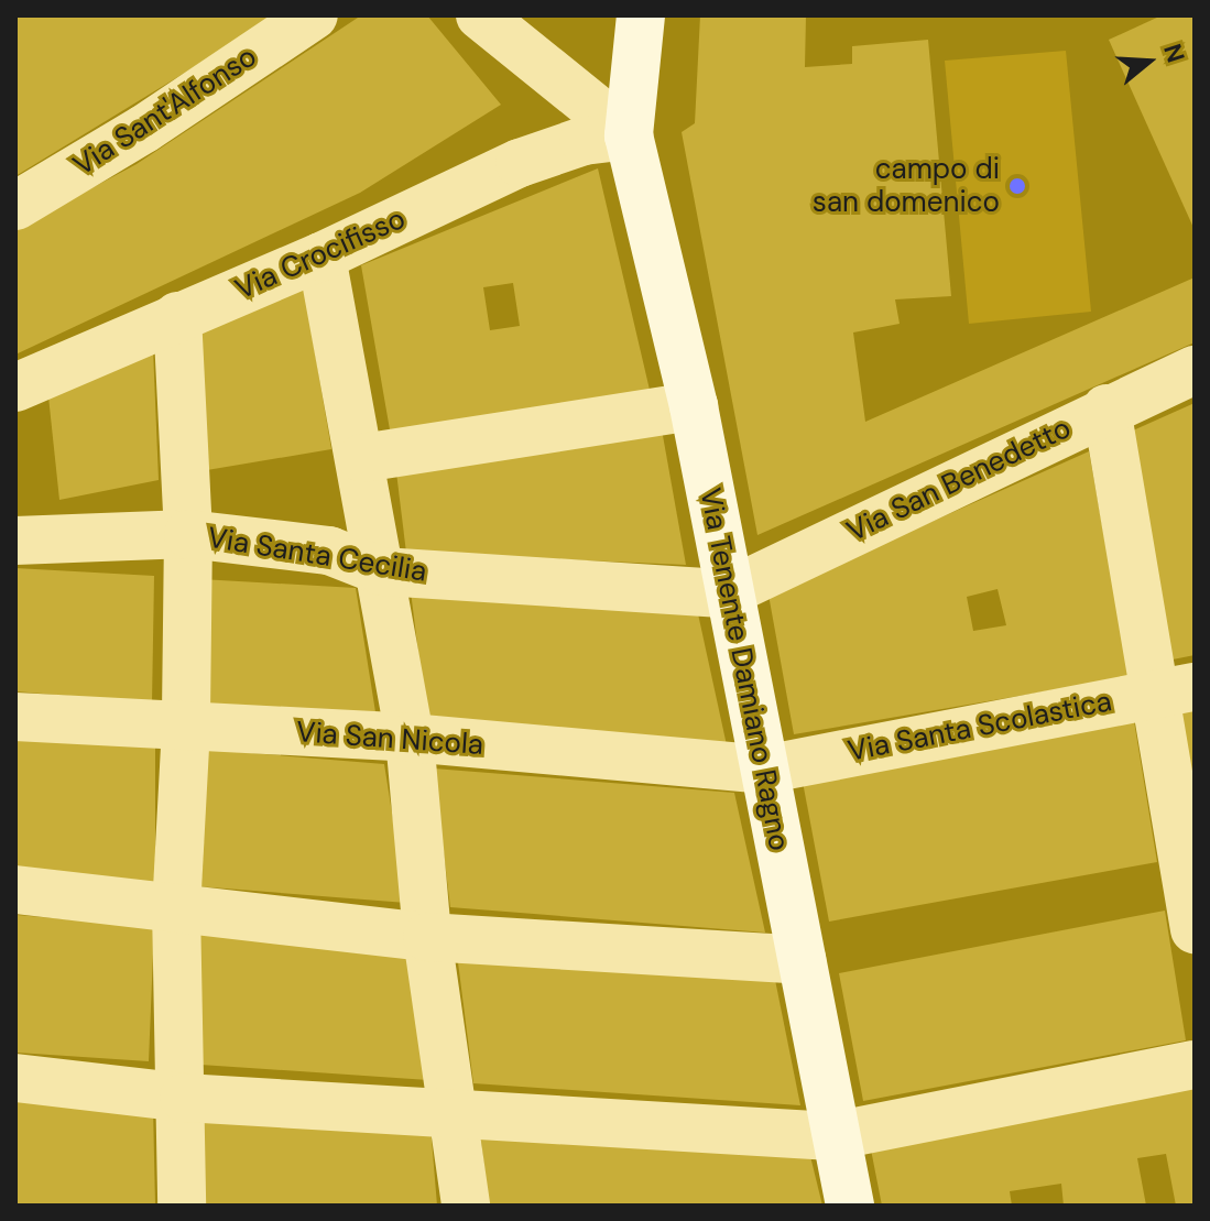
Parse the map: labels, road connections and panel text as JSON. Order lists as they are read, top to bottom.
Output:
{
  "streets": {
    "street": [
      "Via Sant'Alfonso",
      "Via Crocifisso",
      "Via San Benedetto",
      "Via Santa Cecilia",
      "Via Tenente Damiano Ragno",
      "Via Santa Scolastica",
      "Via San Nicola"
    ]
  },
  "crossings": [
    ["Via Crocifisso", "Via Tenente Damiano Ragno"],
    ["Via San Benedetto", "Via Santa Cecilia"],
    ["Via San Benedetto", "Via Tenente Damiano Ragno"],
    ["Via Santa Cecilia", "Via Tenente Damiano Ragno"],
    ["Via Tenente Damiano Ragno", "Via Santa Scolastica"],
    ["Via Tenente Damiano Ragno", "Via San Nicola"],
    ["Via Santa Scolastica", "Via San Nicola"]
  ],
  "places": ["campo di san domenico"],
  "north": "right"
}
